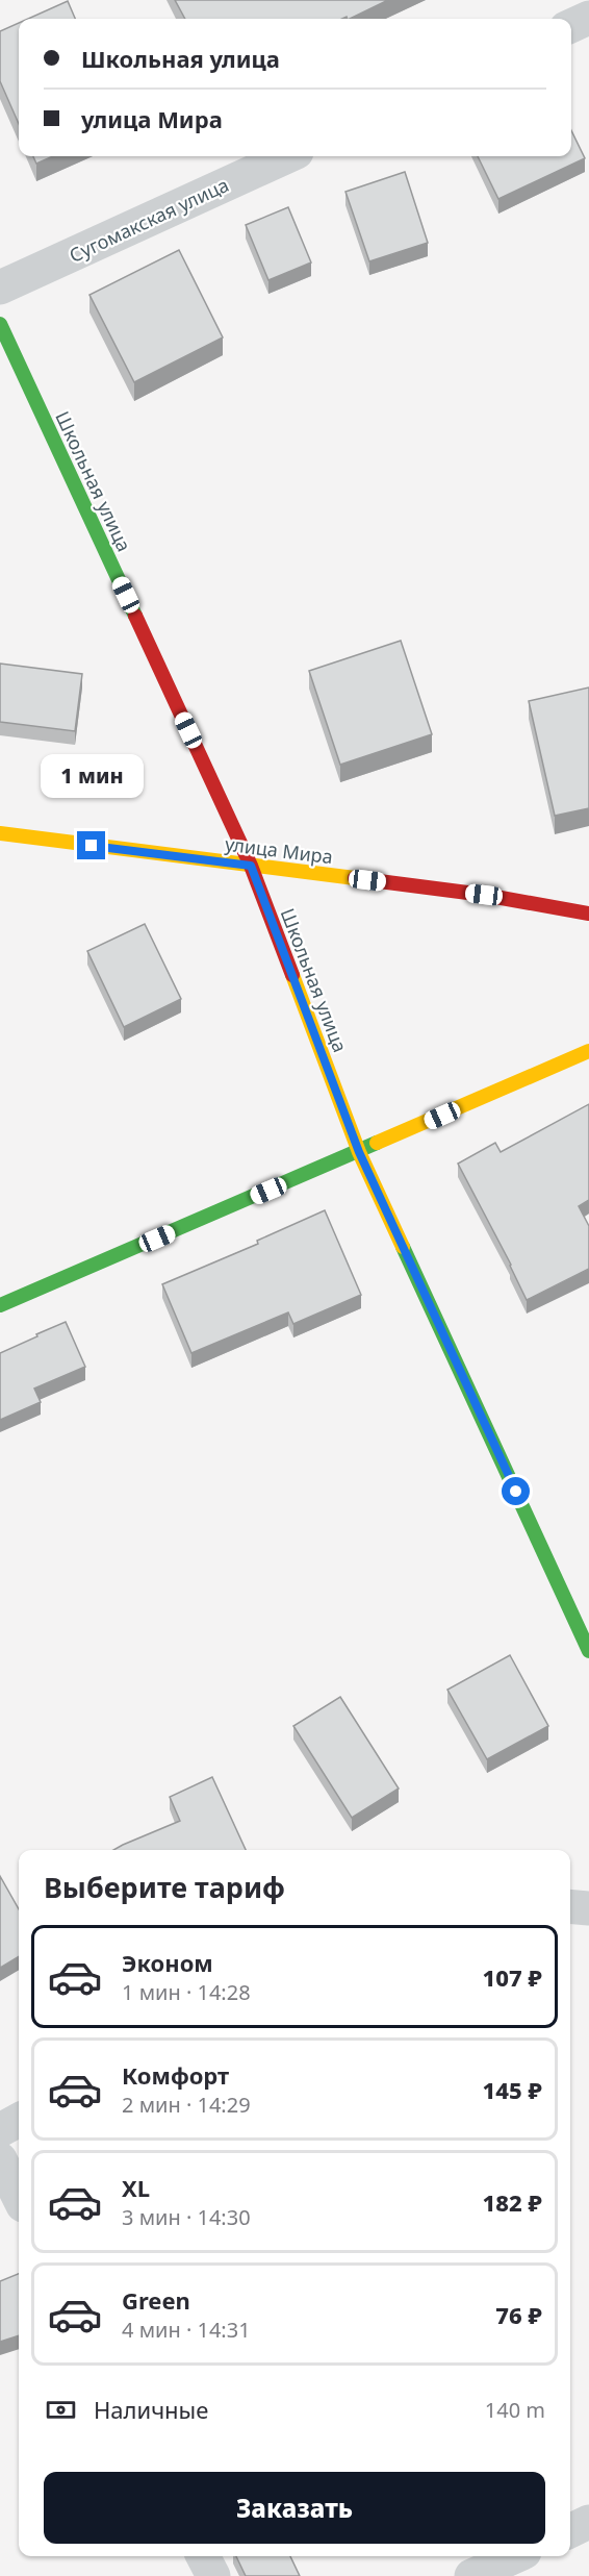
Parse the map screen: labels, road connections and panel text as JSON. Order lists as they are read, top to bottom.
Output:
{
  "streets": {
    "street": ["Сугомакская улица", "Школьная улица", "улица Мира"]
  },
  "crossings": [
    ["Школьная улица", "улица Мира"]
  ],
  "page": {
    "banner": ["Школьная улица", "улица Мира"],
    "bubble": "1 мин",
    "heading": "Выберите тариф",
    "list": [
      {
        "name": "Эконом",
        "note": "1 мин · 14:28",
        "value": "107 ₽"
      },
      {
        "name": "Комфорт",
        "note": "2 мин · 14:29",
        "value": "145 ₽"
      },
      {
        "name": "XL",
        "note": "3 мин · 14:30",
        "value": "182 ₽"
      },
      {
        "name": "Green",
        "note": "4 мин · 14:31",
        "value": "76 ₽"
      }
    ],
    "pay": ["Наличные", "140 m"],
    "buttons": "Заказать"
  }
}
